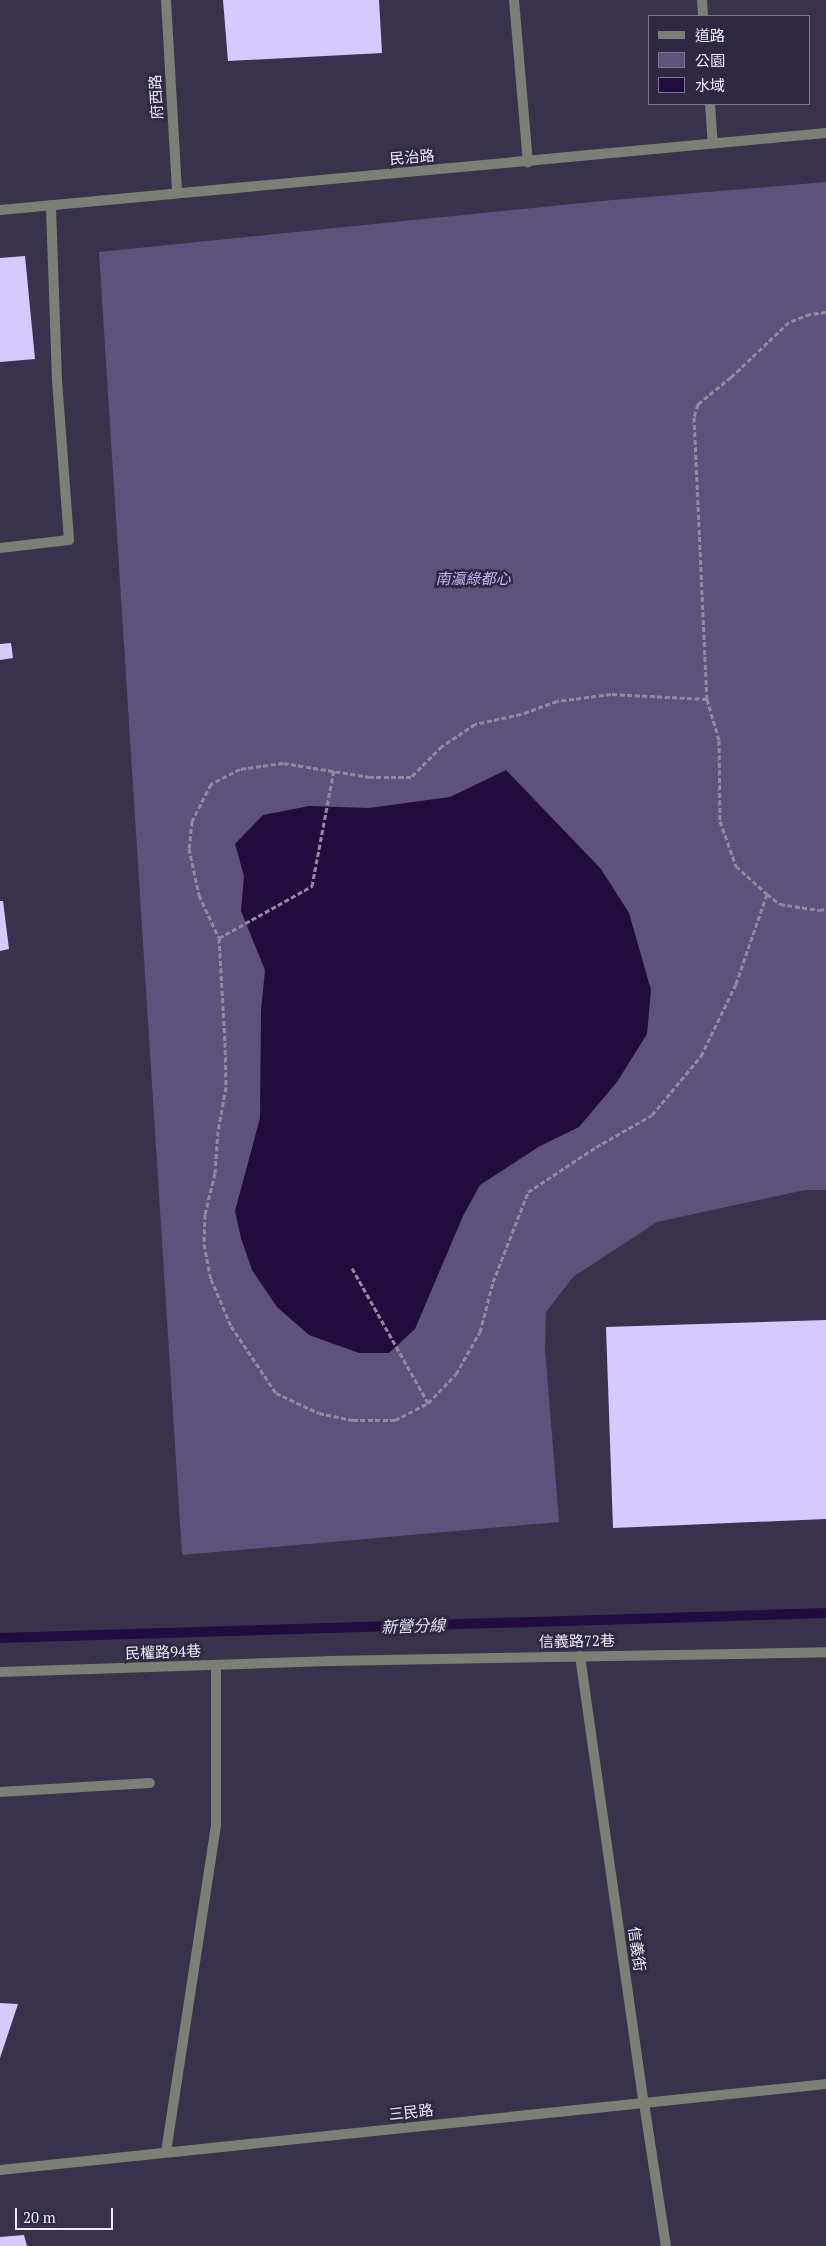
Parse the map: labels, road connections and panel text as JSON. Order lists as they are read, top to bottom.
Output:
{
  "streets": {
    "street": [
      "府西路",
      "民治路",
      "信義路72巷",
      "民權路94巷",
      "信義街",
      "三民路"
    ]
  },
  "crossings": [
    ["府西路", "民治路"],
    ["信義路72巷", "民權路94巷"],
    ["信義路72巷", "信義街"],
    ["信義街", "三民路"]
  ],
  "water": ["新營分線"],
  "parks": ["南瀛綠都心"],
  "legend": ["道路", "公園", "水域"],
  "scale_bar": "20 m"
}
